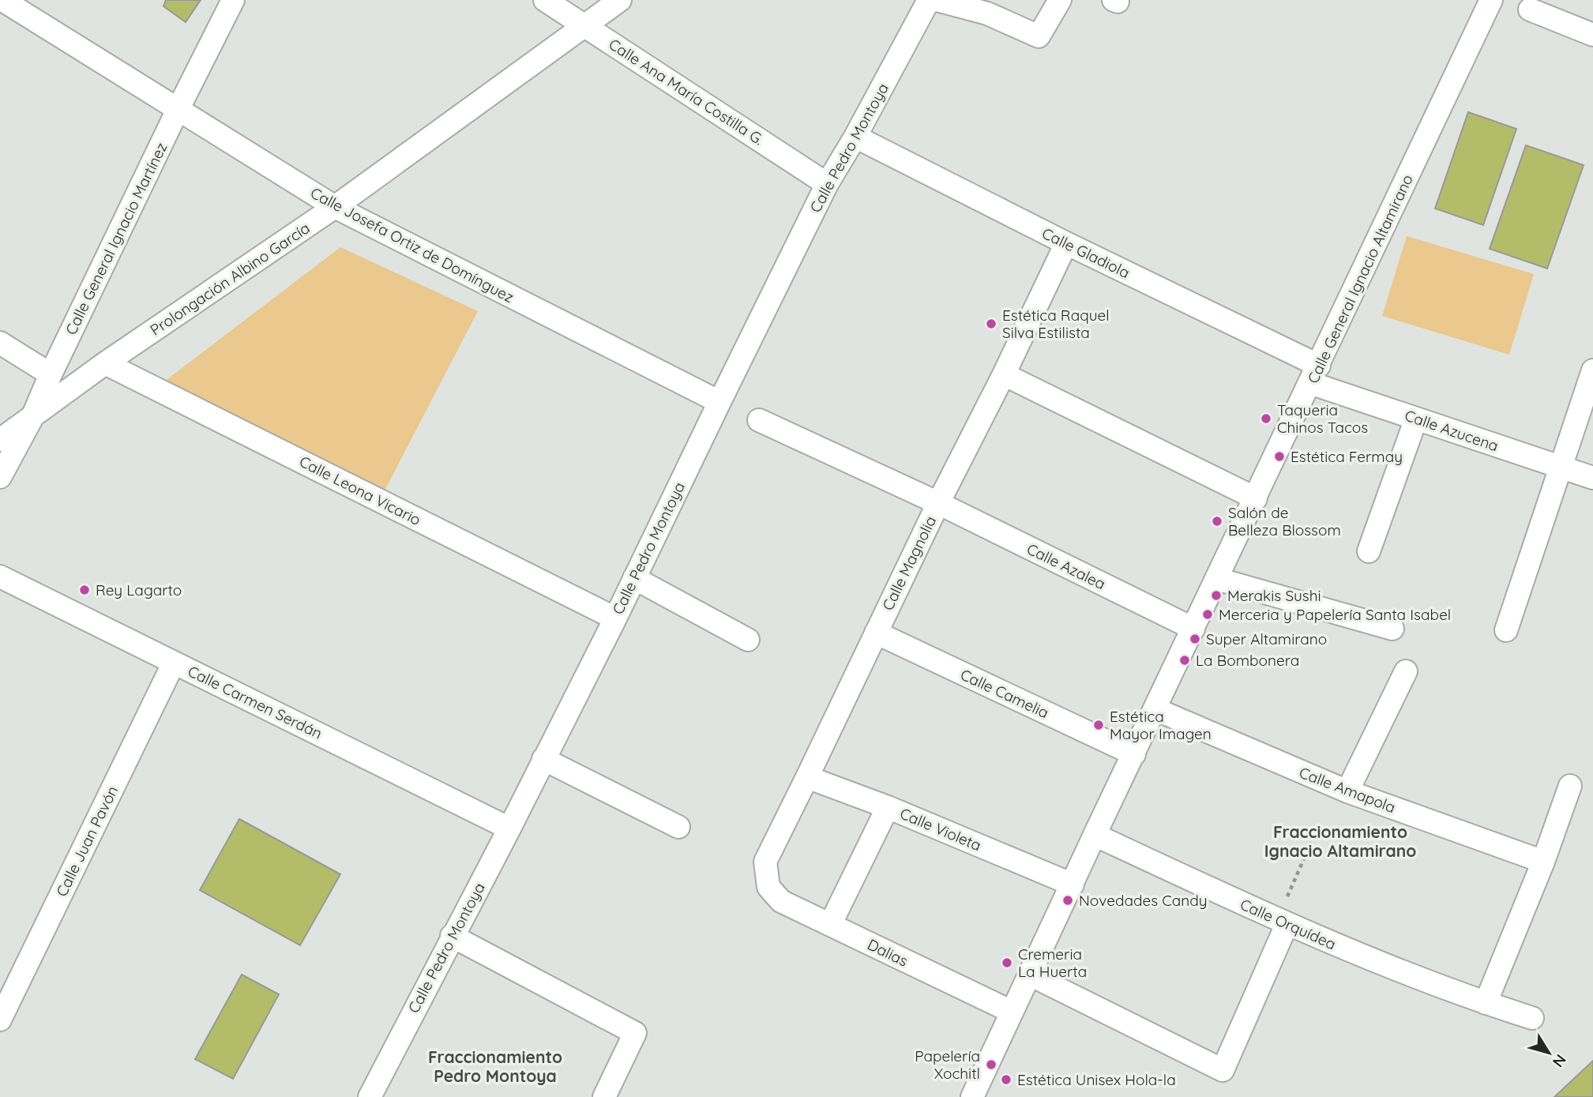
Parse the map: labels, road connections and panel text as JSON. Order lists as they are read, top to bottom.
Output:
{
  "streets": {
    "street": [
      "Calle Ana María Costilla G.",
      "Calle Pedro Montoya",
      "Calle General Ignacio Martínez",
      "Calle Josefa Ortiz de Domínguez",
      "Calle Gladiola",
      "Prolongación Albino García",
      "Calle General Ignacio Altamirano",
      "Calle Azucena",
      "Calle Leona Vicario",
      "Calle Magnolia",
      "Calle Azalea",
      "Calle Camelia",
      "Calle Carmen Serdán",
      "Calle Amapola",
      "Calle Violeta",
      "Calle Juan Pavón",
      "Calle Orquídea",
      "Dalias"
    ]
  },
  "crossings": [
    ["Calle Ana María Costilla G.", "Calle Pedro Montoya"],
    ["Calle Ana María Costilla G.", "Prolongación Albino García"],
    ["Calle Pedro Montoya", "Calle Josefa Ortiz de Domínguez"],
    ["Calle Pedro Montoya", "Calle Gladiola"],
    ["Calle Pedro Montoya", "Calle Leona Vicario"],
    ["Calle Pedro Montoya", "Calle Carmen Serdán"],
    ["Calle General Ignacio Martínez", "Calle Josefa Ortiz de Domínguez"],
    ["Calle General Ignacio Martínez", "Prolongación Albino García"],
    ["Calle Josefa Ortiz de Domínguez", "Prolongación Albino García"],
    ["Calle Gladiola", "Calle General Ignacio Altamirano"],
    ["Calle Gladiola", "Calle Azucena"],
    ["Calle Gladiola", "Calle Magnolia"],
    ["Prolongación Albino García", "Calle Leona Vicario"],
    ["Calle General Ignacio Altamirano", "Calle Azucena"],
    ["Calle General Ignacio Altamirano", "Calle Azalea"],
    ["Calle General Ignacio Altamirano", "Calle Camelia"],
    ["Calle General Ignacio Altamirano", "Calle Amapola"],
    ["Calle General Ignacio Altamirano", "Calle Violeta"],
    ["Calle General Ignacio Altamirano", "Calle Orquídea"],
    ["Calle General Ignacio Altamirano", "Dalias"],
    ["Calle Magnolia", "Calle Azalea"],
    ["Calle Magnolia", "Calle Camelia"],
    ["Calle Magnolia", "Calle Violeta"],
    ["Calle Magnolia", "Dalias"],
    ["Calle Carmen Serdán", "Calle Juan Pavón"]
  ],
  "districts": ["Fraccionamiento Ignacio Altamirano", "Fraccionamiento Pedro Montoya"],
  "places": [
    "Estética Raquel Silva Estilista",
    "Taqueria Chinos Tacos",
    "Estética Fermay",
    "Salón de Belleza Blossom",
    "Rey Lagarto",
    "Merakis Sushi",
    "Merceria y Papelería Santa Isabel",
    "Super Altamirano",
    "La Bombonera",
    "Estética Mayor Imagen",
    "Novedades Candy",
    "Cremeria La Huerta",
    "Papelería Xochitl",
    "Estética Unisex Hola-la"
  ],
  "north": "bottom right"
}
